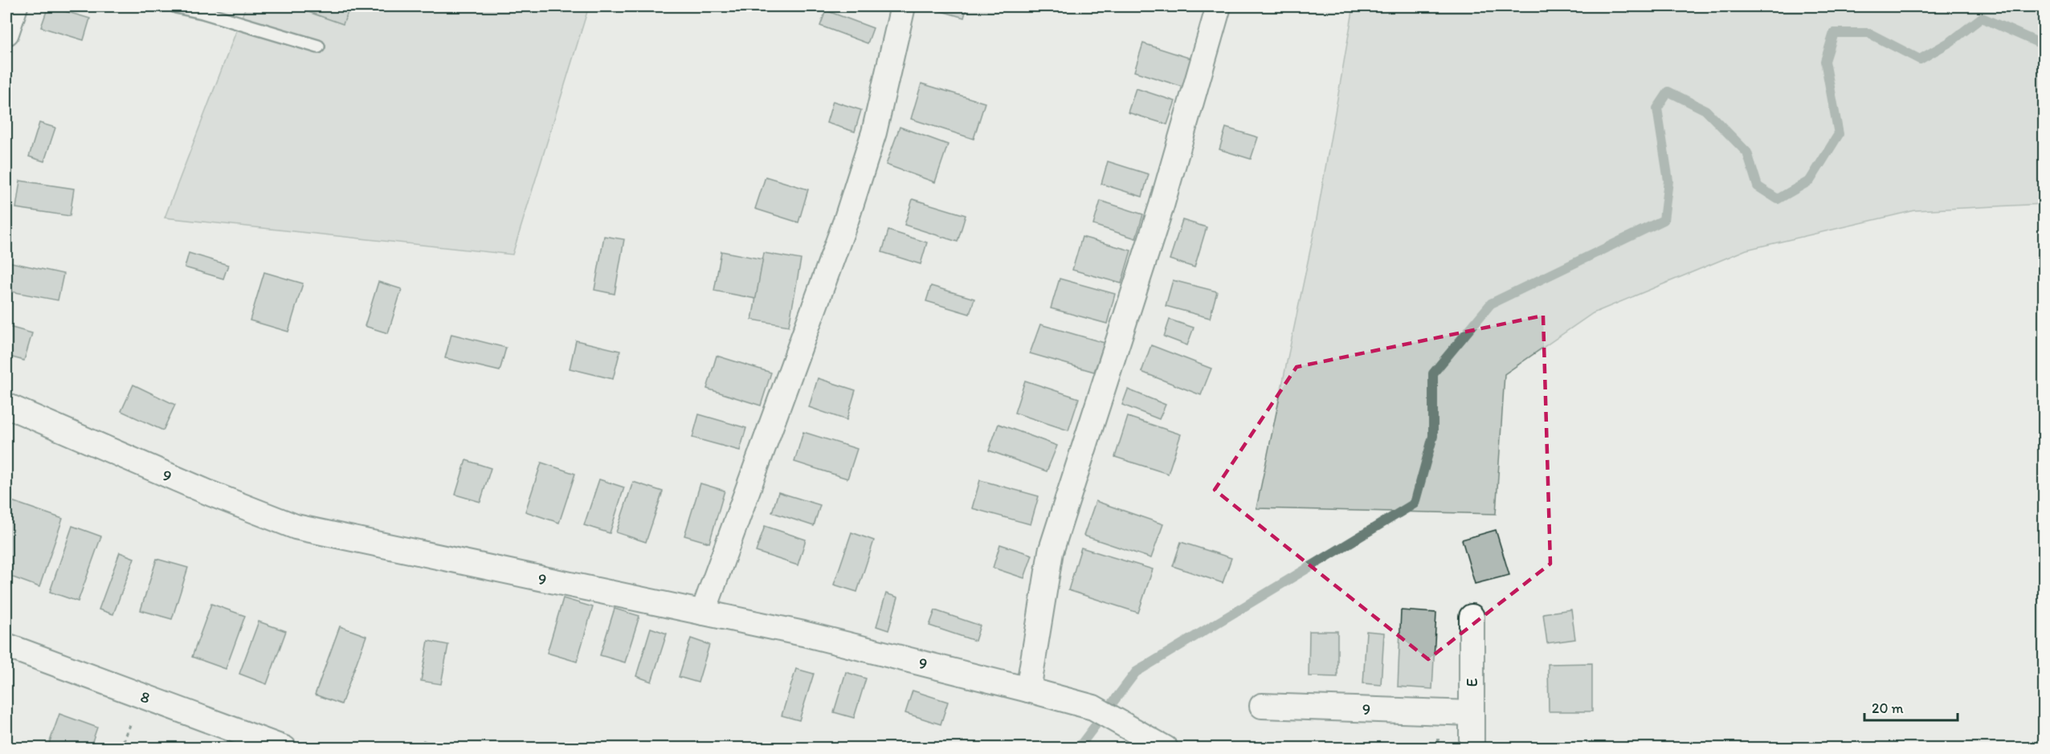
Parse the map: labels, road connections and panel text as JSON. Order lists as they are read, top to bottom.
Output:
{
  "streets": {
    "street": ["9", "E", "8"]
  },
  "crossings": [
    ["9", "E"]
  ],
  "scale_bar": "20 m"
}
